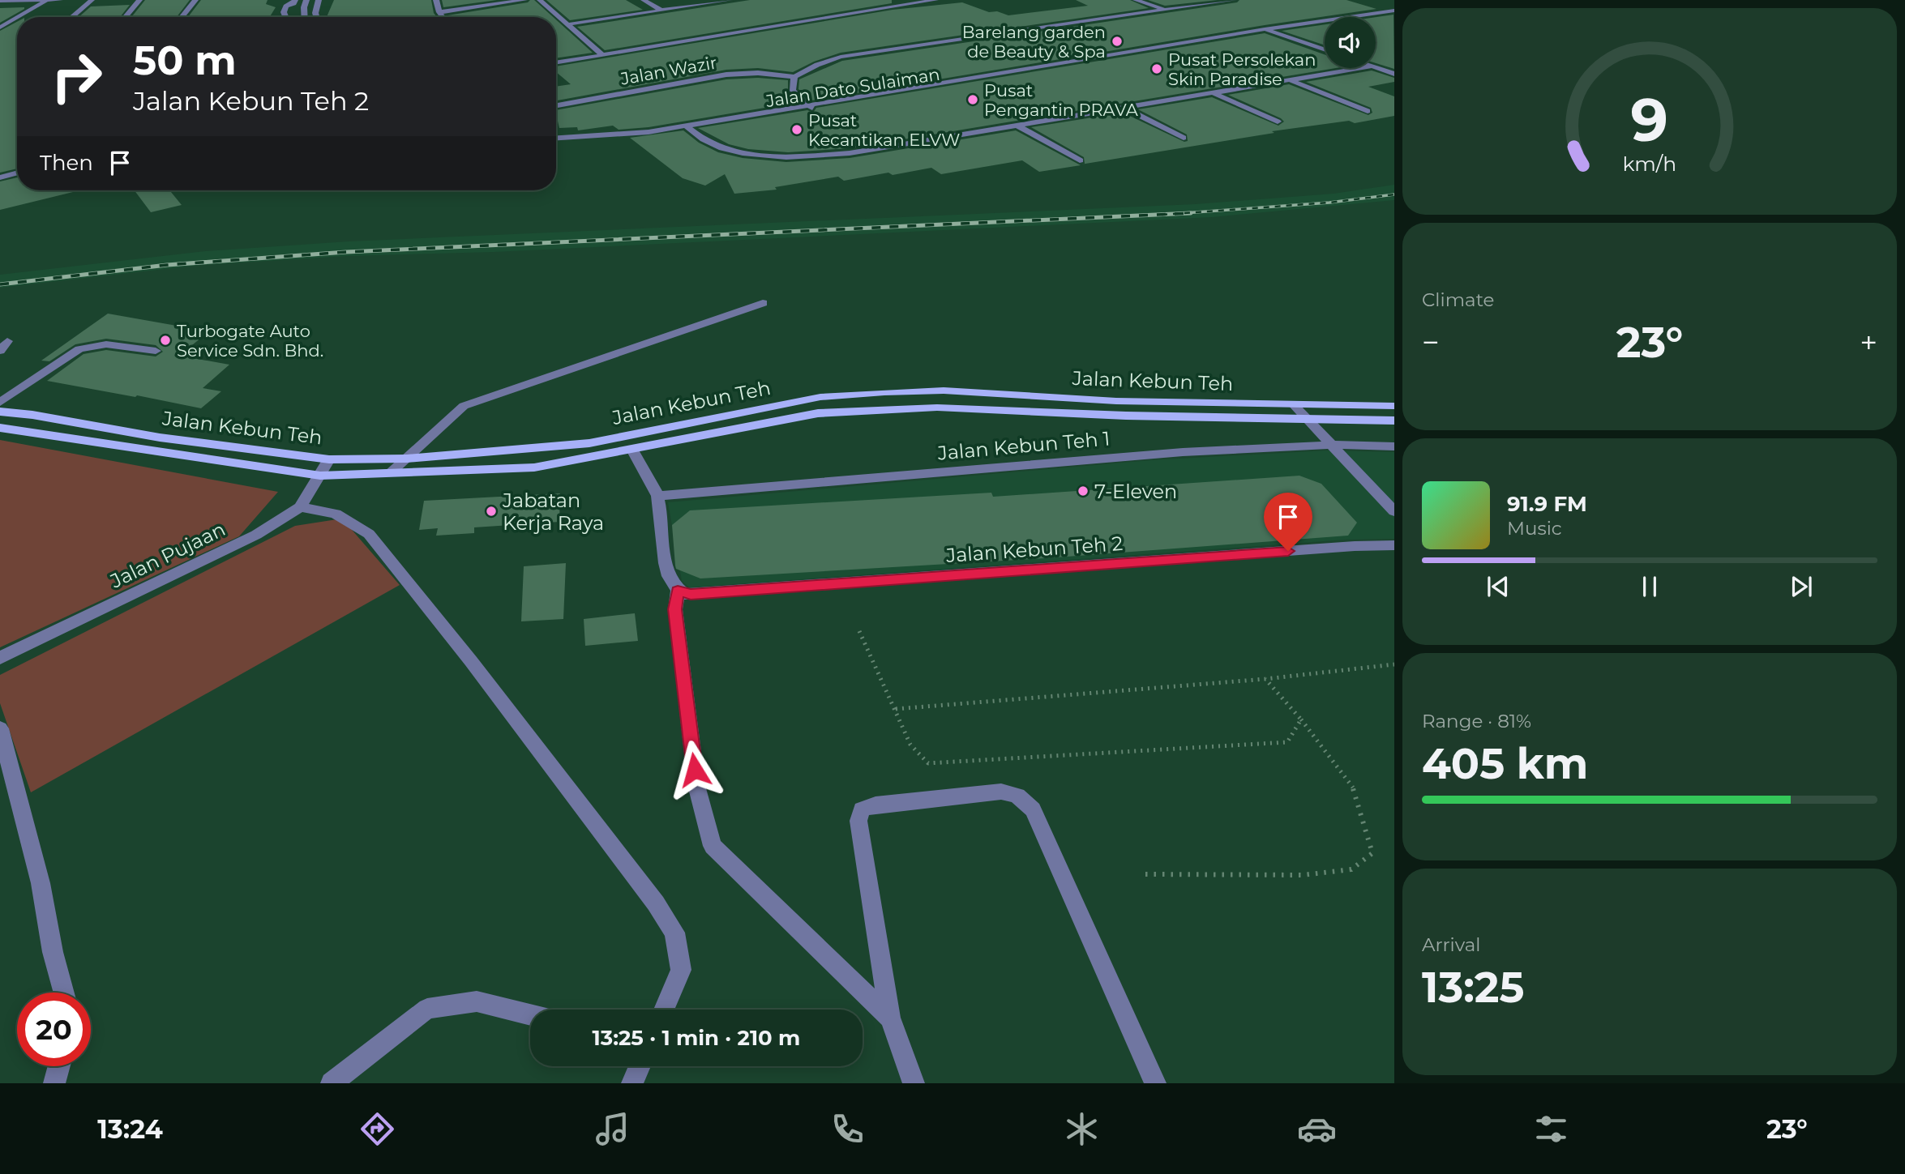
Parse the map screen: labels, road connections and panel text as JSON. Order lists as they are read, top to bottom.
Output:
{
  "streets": {
    "main road": ["Jalan Kebun Teh"],
    "street": [
      "Jalan Wazir",
      "Jalan Dato Sulaiman",
      "Jalan Kebun Teh 1",
      "Jalan Kebun Teh 2",
      "Jalan Pujaan"
    ]
  },
  "crossings": [
    ["Jalan Kebun Teh", "Jalan Kebun Teh 1"],
    ["Jalan Kebun Teh", "Jalan Kebun Teh 2"],
    ["Jalan Kebun Teh", "Jalan Pujaan"]
  ],
  "places": [
    "Barelang garden de Beauty & Spa",
    "Pusat Persolekan Skin Paradise",
    "Pusat Pengantin PRAVA",
    "Pusat Kecantikan ELVW",
    "Turbogate Auto Service Sdn. Bhd.",
    "7-Eleven",
    "Jabatan Kerja Raya"
  ],
  "page": {
    "turn": ["50 m", "Jalan Kebun Teh 2"],
    "then": "Then",
    "tile": [
      "Climate",
      ["Range · 81%", "405 km"],
      ["Arrival", "13:25"]
    ],
    "heat": ["−", "23°", "+"],
    "song": ["91.9 FM", "Music"],
    "limit": "20",
    "trip": "13:25 · 1 min · 210 m",
    "tabs": ["13:24", "23°"],
    "gauge": ["9", "km/h"]
  }
}
